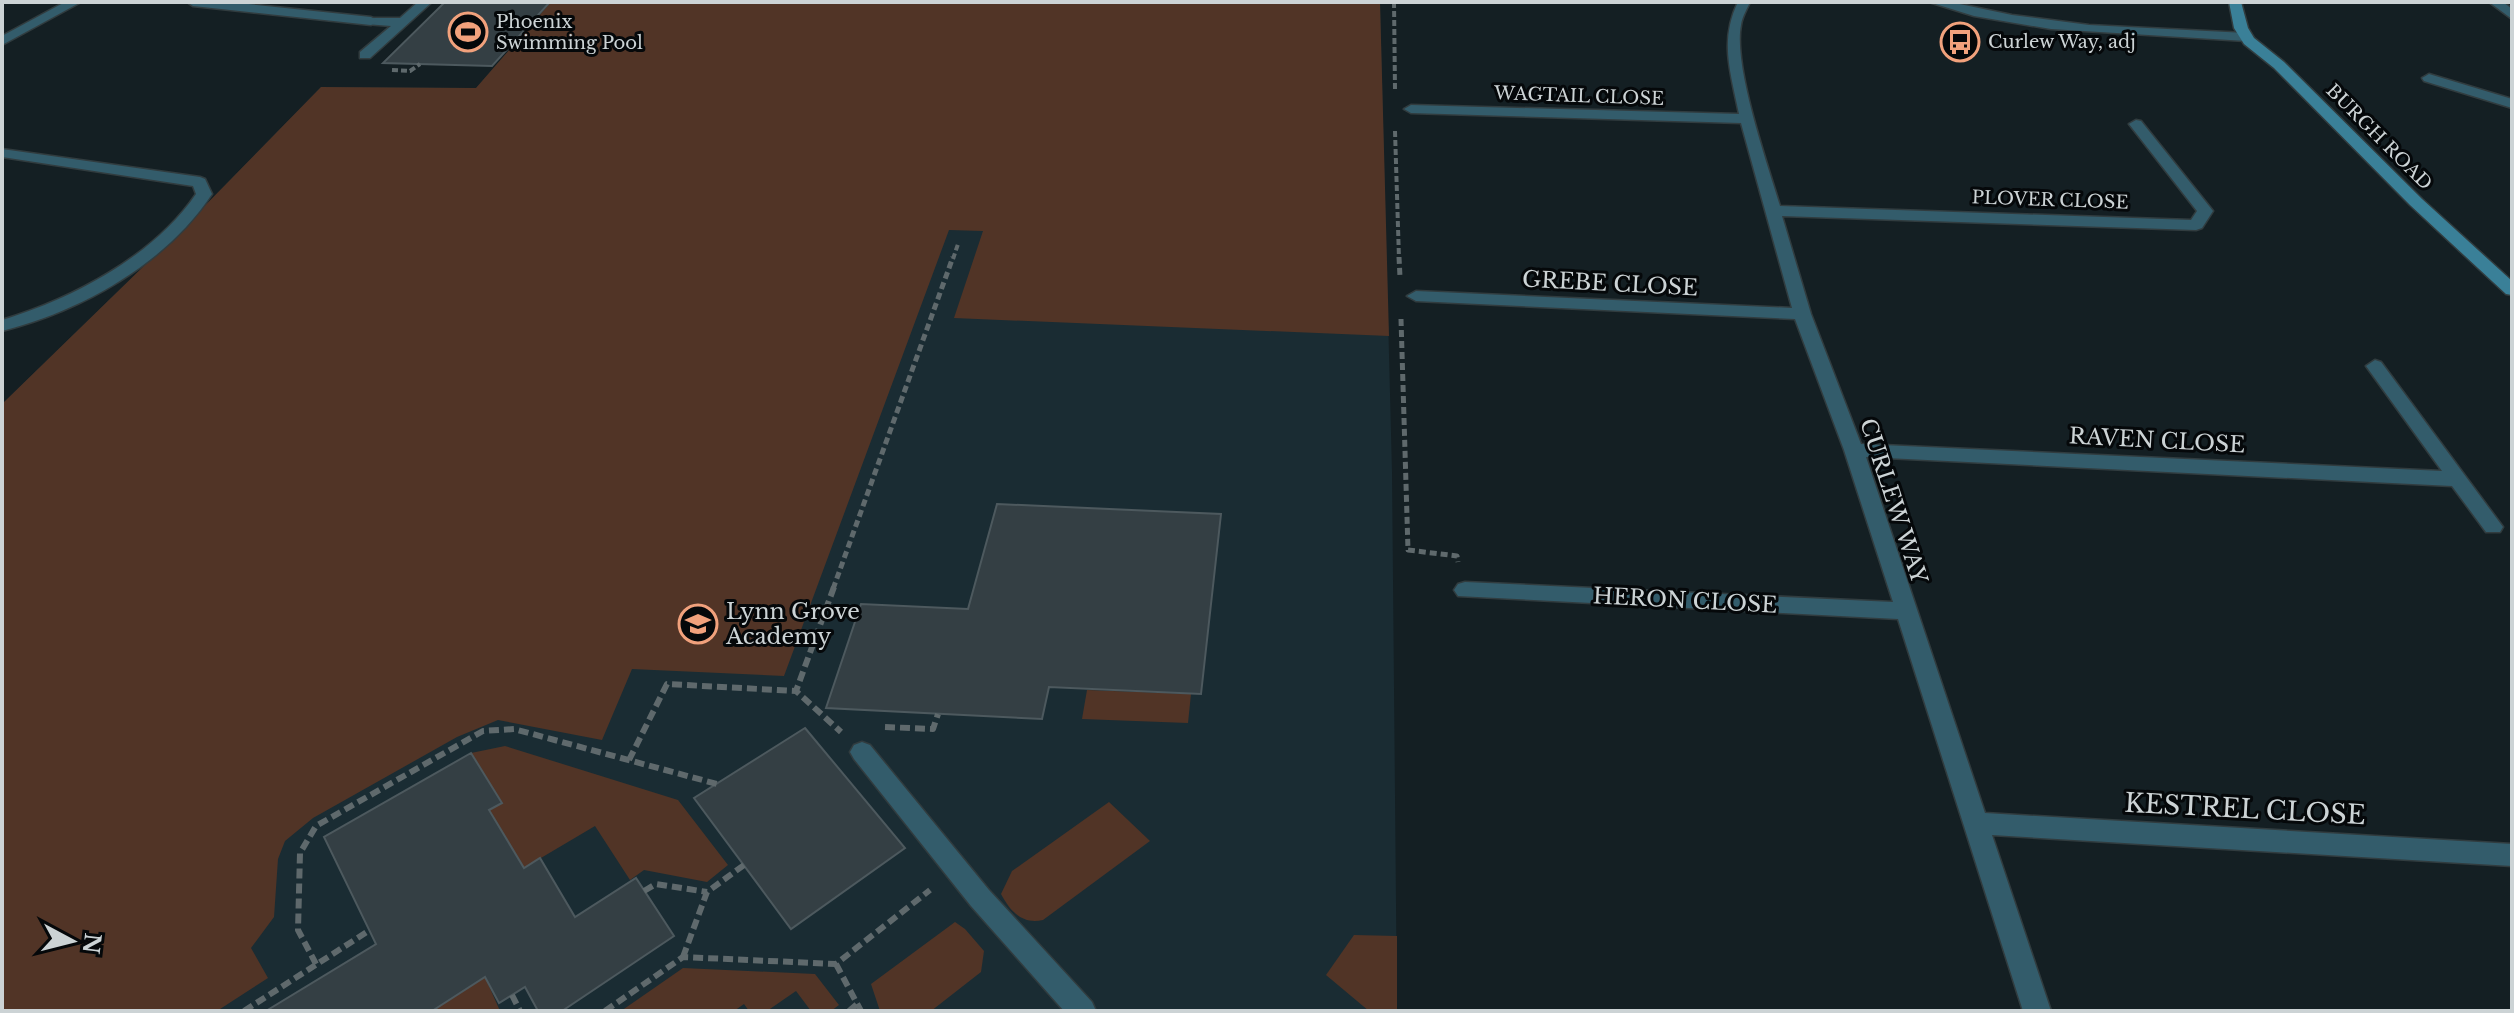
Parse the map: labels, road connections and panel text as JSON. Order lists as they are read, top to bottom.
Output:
{
  "streets": {
    "street": [
      "WAGTAIL CLOSE",
      "BURGH ROAD",
      "PLOVER CLOSE",
      "GREBE CLOSE",
      "RAVEN CLOSE",
      "CURLEW WAY",
      "HERON CLOSE",
      "KESTREL CLOSE"
    ]
  },
  "crossings": [
    ["WAGTAIL CLOSE", "CURLEW WAY"],
    ["PLOVER CLOSE", "CURLEW WAY"],
    ["GREBE CLOSE", "CURLEW WAY"],
    ["RAVEN CLOSE", "CURLEW WAY"],
    ["CURLEW WAY", "HERON CLOSE"],
    ["CURLEW WAY", "KESTREL CLOSE"]
  ],
  "places": {
    "sports": ["Phoenix Swimming Pool"],
    "bus stop": ["Curlew Way, adj"],
    "school or university": ["Lynn Grove Academy"]
  },
  "north": "right"
}
